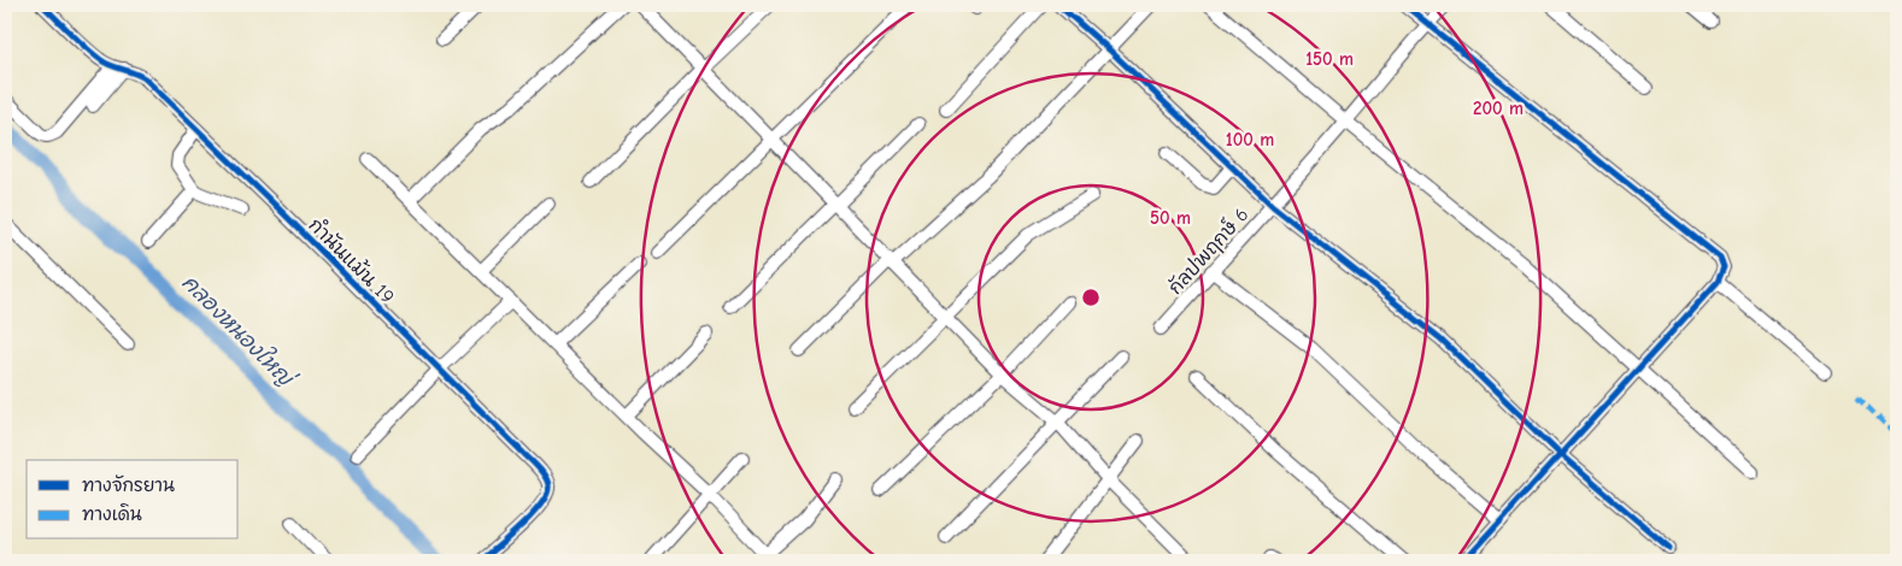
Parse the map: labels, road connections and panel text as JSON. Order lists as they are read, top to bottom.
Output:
{
  "streets": {
    "street": ["กัลปพฤกษ์ 6", "กำนันแม้น 19"]
  },
  "water": ["คลองหนองใหญ่"],
  "legend": ["ทางจักรยาน", "ทางเดิน"],
  "rings": [
    "150 m",
    "200 m",
    "100 m",
    "50 m"
  ]
}
